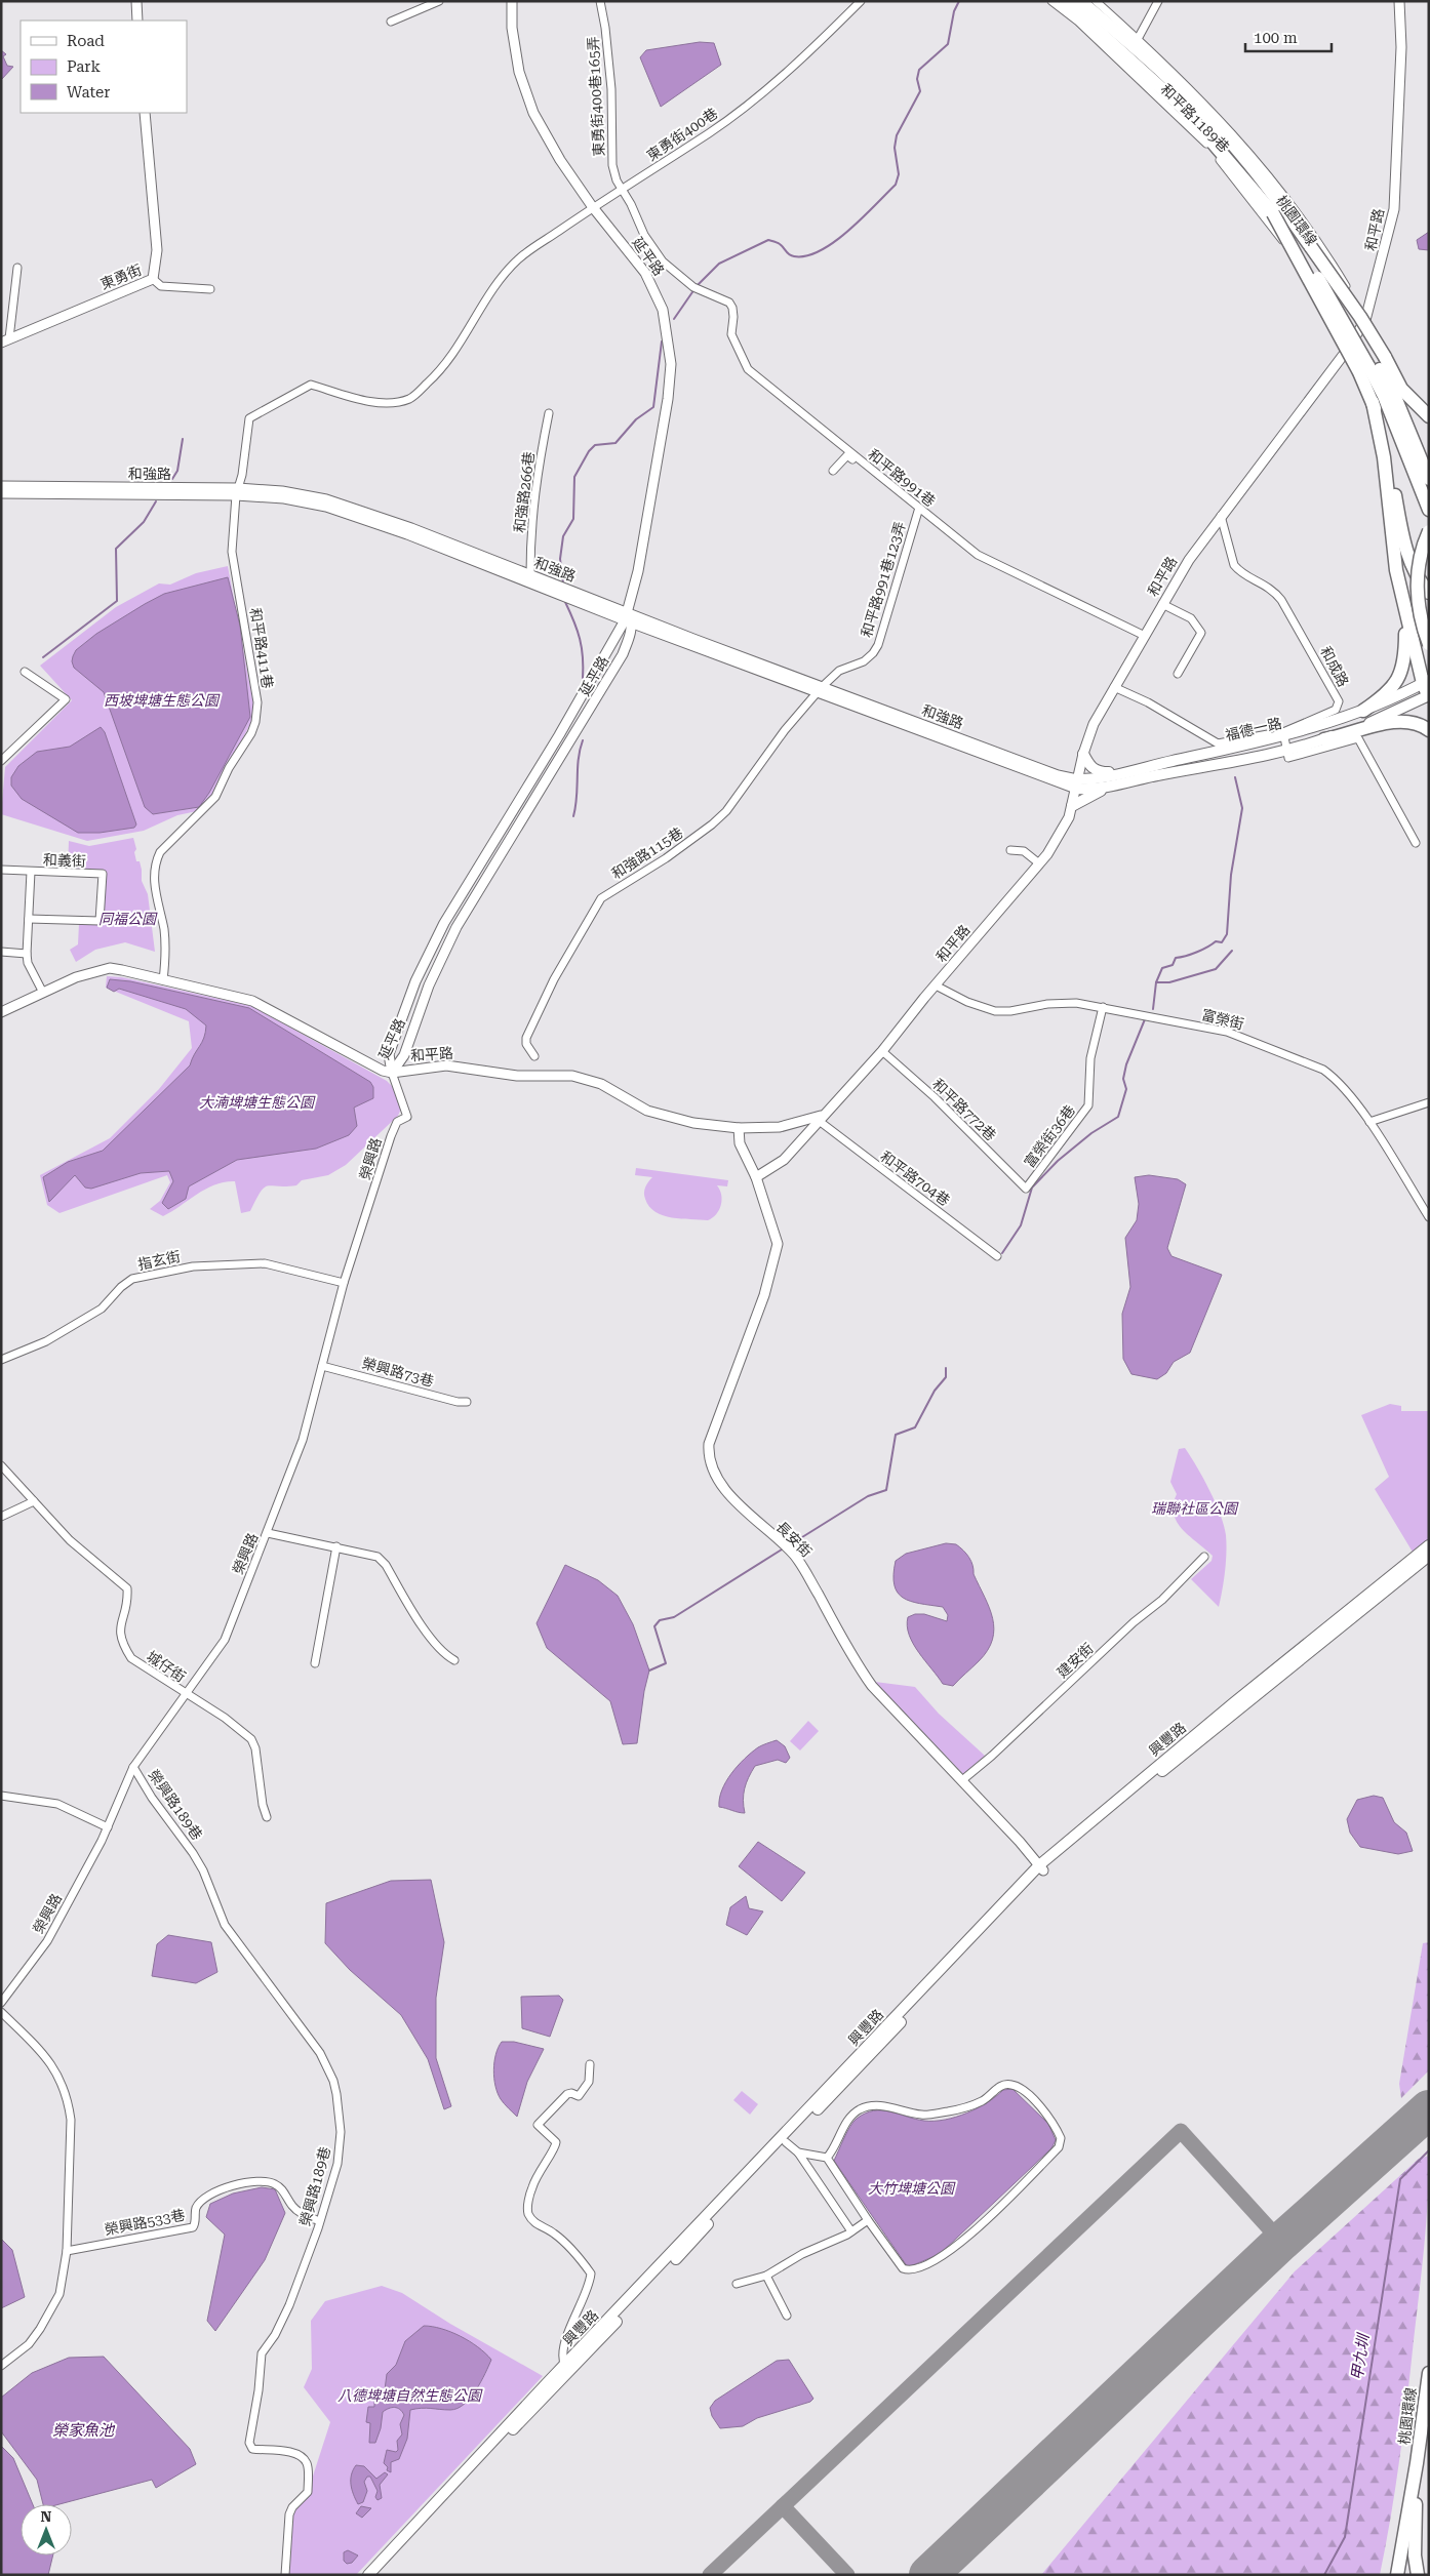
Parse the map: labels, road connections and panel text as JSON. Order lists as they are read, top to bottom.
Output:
{
  "streets": {
    "highway": ["桃園環線"],
    "main road": ["福德一路", "興豐路"],
    "street": [
      "東勇街400巷165弄",
      "和平路1189巷",
      "東勇街400巷",
      "和平路",
      "延平路",
      "東勇街",
      "和強路",
      "和平路991巷",
      "和強路266巷",
      "和平路991巷123弄",
      "和平路411巷",
      "和成路",
      "和強路115巷",
      "和義街",
      "富榮街",
      "和平路772巷",
      "富榮街36巷",
      "榮興路",
      "和平路704巷",
      "指玄街",
      "榮興路73巷",
      "長安街",
      "建安街",
      "城仔街",
      "榮興路189巷",
      "榮興路533巷"
    ]
  },
  "crossings": [
    ["東勇街400巷165弄", "東勇街400巷"],
    ["東勇街400巷165弄", "和平路991巷"],
    ["和平路1189巷", "桃園環線"],
    ["和平路1189巷", "和平路"],
    ["東勇街400巷", "延平路"],
    ["東勇街400巷", "和平路991巷"],
    ["東勇街400巷", "和平路411巷"],
    ["和平路", "延平路"],
    ["和平路", "和強路"],
    ["和平路", "和平路991巷"],
    ["和平路", "和平路411巷"],
    ["和平路", "和成路"],
    ["和平路", "福德一路"],
    ["和平路", "富榮街"],
    ["和平路", "和平路772巷"],
    ["和平路", "榮興路"],
    ["和平路", "和平路704巷"],
    ["和平路", "長安街"],
    ["延平路", "和強路"],
    ["延平路", "榮興路"],
    ["和強路", "和強路266巷"],
    ["和強路", "和平路991巷123弄"],
    ["和強路", "和平路411巷"],
    ["和強路", "福德一路"],
    ["和強路", "和強路115巷"],
    ["和平路991巷", "和平路991巷123弄"],
    ["和平路991巷123弄", "和強路115巷"],
    ["和成路", "福德一路"],
    ["富榮街", "富榮街36巷"],
    ["和平路772巷", "富榮街36巷"],
    ["榮興路", "指玄街"],
    ["榮興路", "榮興路73巷"],
    ["榮興路", "城仔街"],
    ["榮興路", "榮興路189巷"],
    ["長安街", "建安街"],
    ["長安街", "興豐路"],
    ["榮興路189巷", "榮興路533巷"]
  ],
  "water": ["甲九圳", "榮家魚池"],
  "parks": [
    "西坡埤塘生態公園",
    "同福公園",
    "大湳埤塘生態公園",
    "瑞聯社區公園",
    "大竹埤塘公園",
    "八德埤塘自然生態公園"
  ],
  "legend": ["Road", "Park", "Water"],
  "scale_bar": "100 m",
  "north": "top"
}
